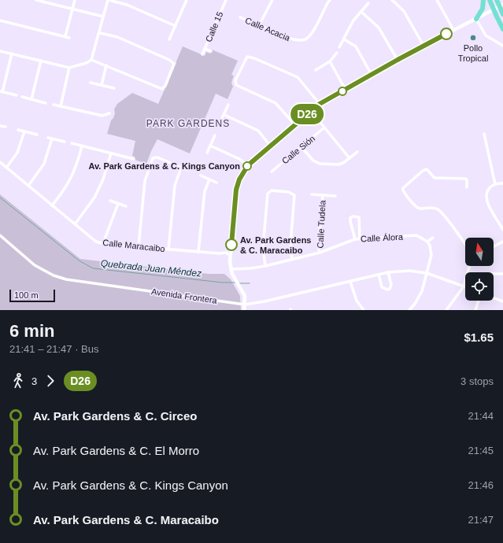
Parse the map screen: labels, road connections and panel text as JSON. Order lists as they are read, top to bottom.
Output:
{
  "streets": {
    "street": [
      "Calle 15",
      "Calle Acacia",
      "Calle Sión",
      "Calle Tudela",
      "Calle Álora",
      "Calle Maracaibo",
      "Avenida Frontera"
    ]
  },
  "crossings": [
    ["Calle Tudela", "Calle Álora"]
  ],
  "districts": ["PARK GARDENS"],
  "water": ["Quebrada Juan Méndez"],
  "places": ["Pollo Tropical", "Av. Park Gardens & C. Kings Canyon", "Av. Park Gardens & C. Maracaibo"],
  "lines": ["bus line D26"],
  "scale_bar": "100 m",
  "north": "top",
  "page": {
    "on_map": "D26",
    "scale": "100 m",
    "heading": ["6 min", "21:41 – 21:47 · Bus", "$1.65"],
    "legs": ["3", "D26", "3 stops"],
    "list": [
      {
        "name": "Av. Park Gardens & C. Circeo",
        "value": "21:44"
      },
      {
        "name": "Av. Park Gardens & C. El Morro",
        "value": "21:45"
      },
      {
        "name": "Av. Park Gardens & C. Kings Canyon",
        "value": "21:46"
      },
      {
        "name": "Av. Park Gardens & C. Maracaibo",
        "value": "21:47"
      }
    ]
  }
}
